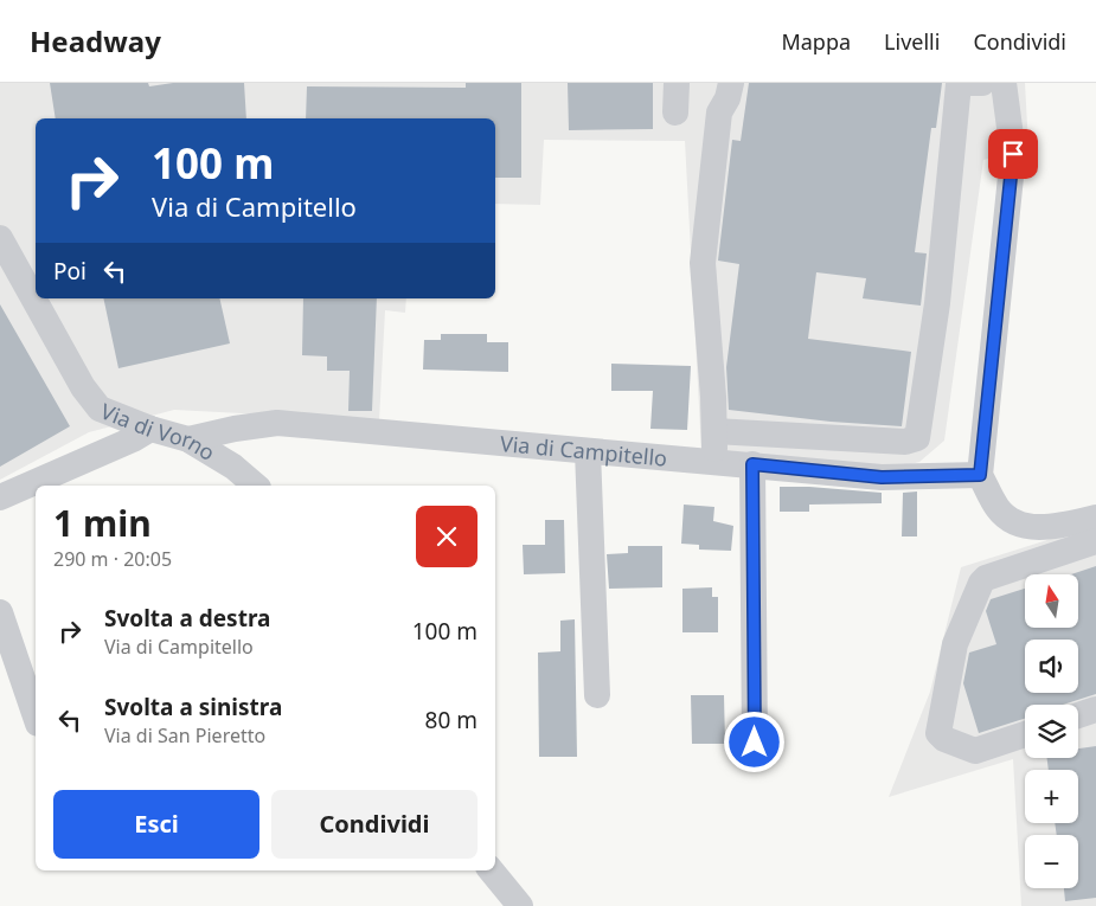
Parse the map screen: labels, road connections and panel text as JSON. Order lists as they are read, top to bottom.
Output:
{
  "streets": {
    "street": ["Via di Vorno", "Via di Campitello"]
  },
  "crossings": [
    ["Via di Vorno", "Via di Campitello"]
  ],
  "north": "top",
  "page": {
    "header": "Headway",
    "nav": ["Mappa", "Livelli", "Condividi"],
    "turn": ["100 m", "Via di Campitello"],
    "then": "Poi",
    "heading": ["1 min", "290 m · 20:05"],
    "map_buttons": ["+", "−"],
    "list": [
      {
        "name": "Svolta a destra",
        "note": "Via di Campitello",
        "value": "100 m"
      },
      {
        "name": "Svolta a sinistra",
        "note": "Via di San Pieretto",
        "value": "80 m"
      }
    ],
    "buttons": ["Esci", "Condividi"]
  }
}
